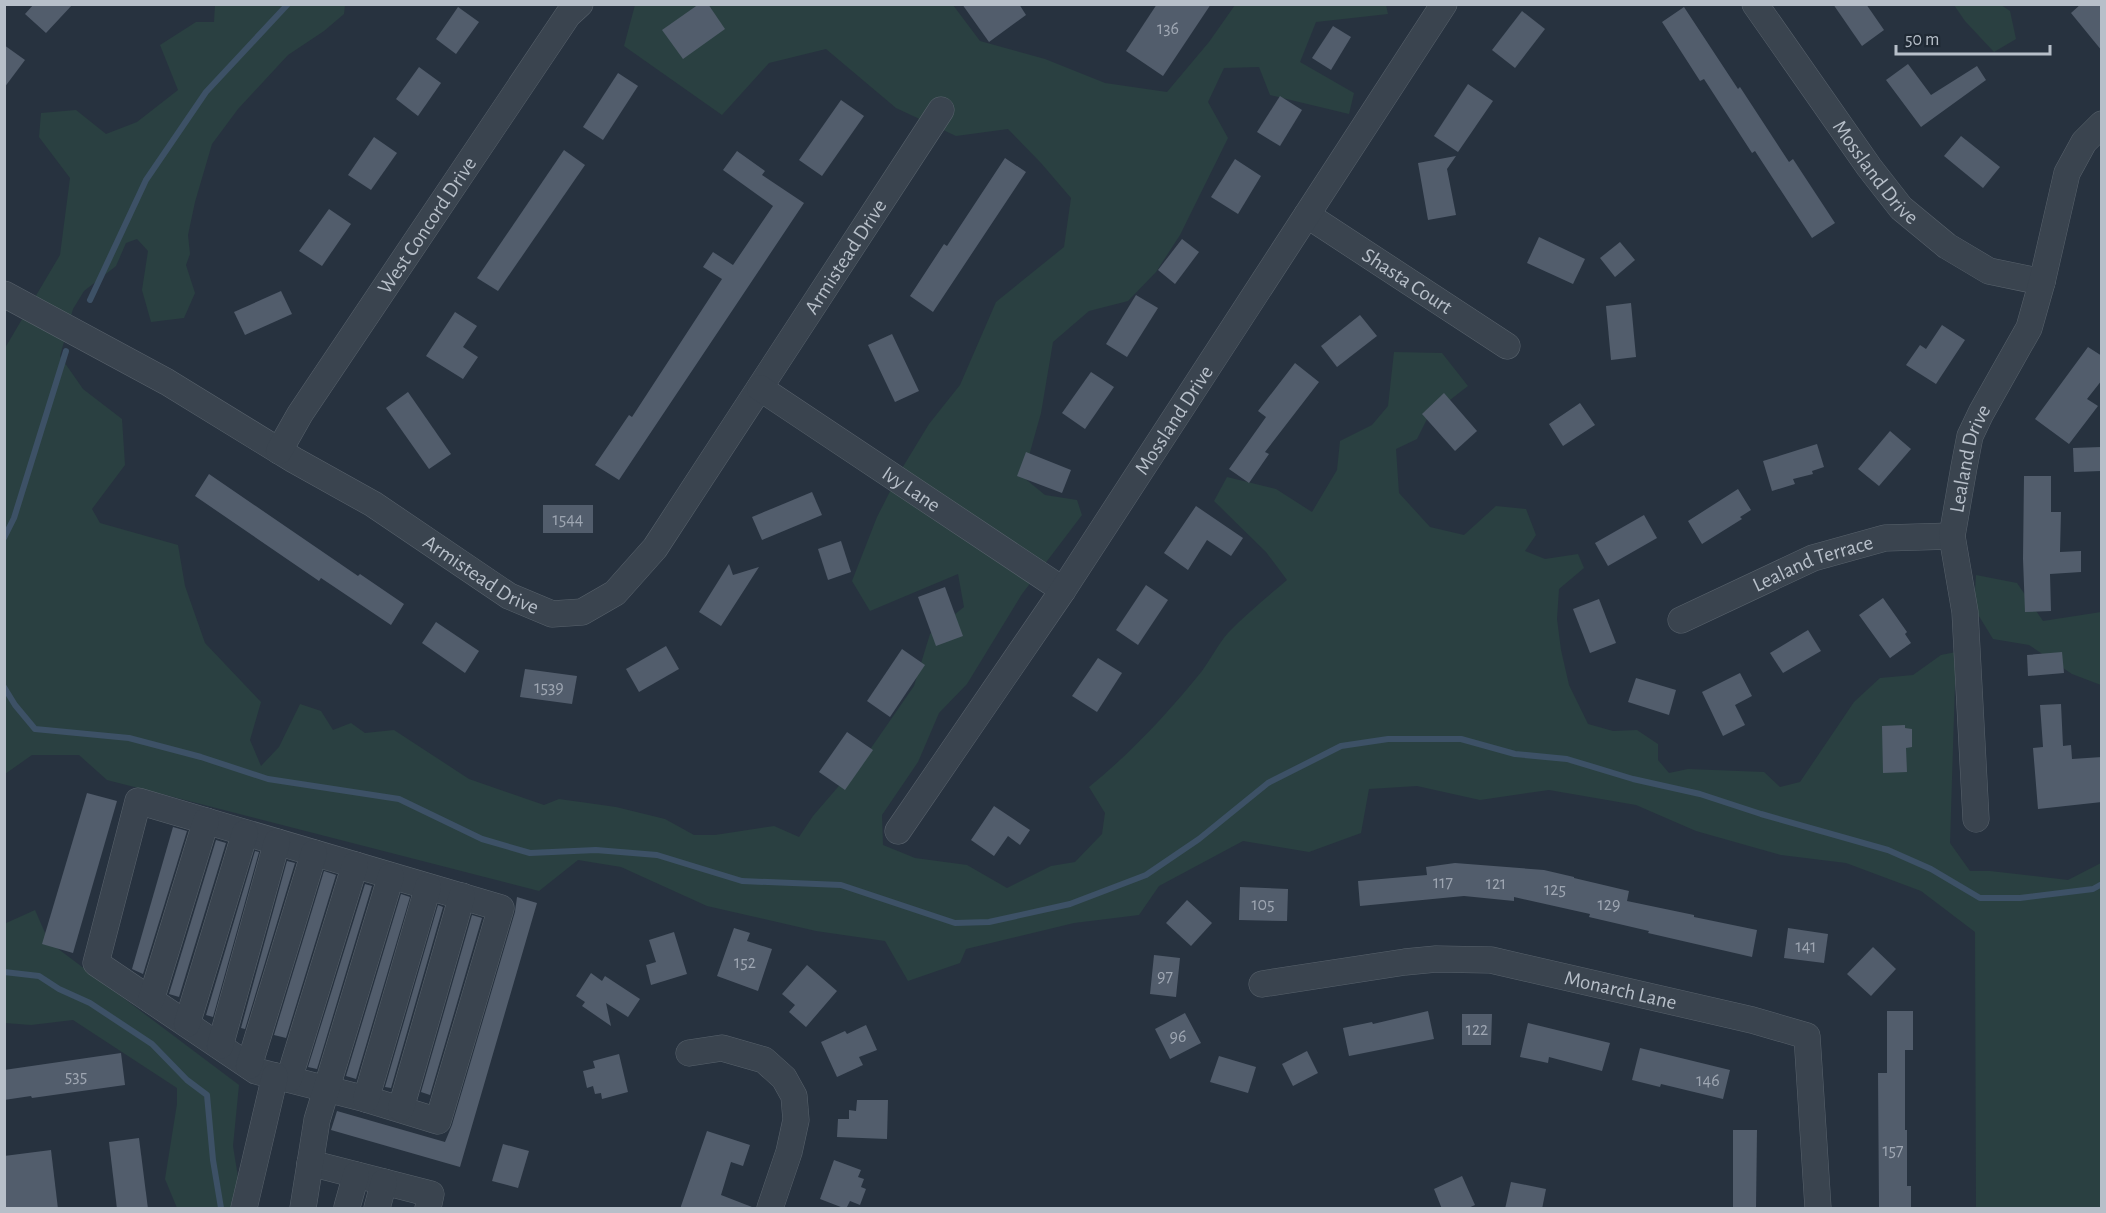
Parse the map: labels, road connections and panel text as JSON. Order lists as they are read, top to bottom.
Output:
{
  "streets": {
    "street": [
      "Mossland Drive",
      "West Concord Drive",
      "Armistead Drive",
      "Shasta Court",
      "Lealand Drive",
      "Ivy Lane",
      "Lealand Terrace",
      "Monarch Lane"
    ]
  },
  "crossings": [
    ["Mossland Drive", "Shasta Court"],
    ["Mossland Drive", "Lealand Drive"],
    ["Mossland Drive", "Ivy Lane"],
    ["West Concord Drive", "Armistead Drive"],
    ["Armistead Drive", "Ivy Lane"],
    ["Lealand Drive", "Lealand Terrace"]
  ],
  "house_numbers": [
    "136",
    "1544",
    "1539",
    "117",
    "121",
    "125",
    "105",
    "129",
    "141",
    "152",
    "97",
    "122",
    "96",
    "535",
    "146",
    "157"
  ],
  "scale_bar": "50 m"
}
